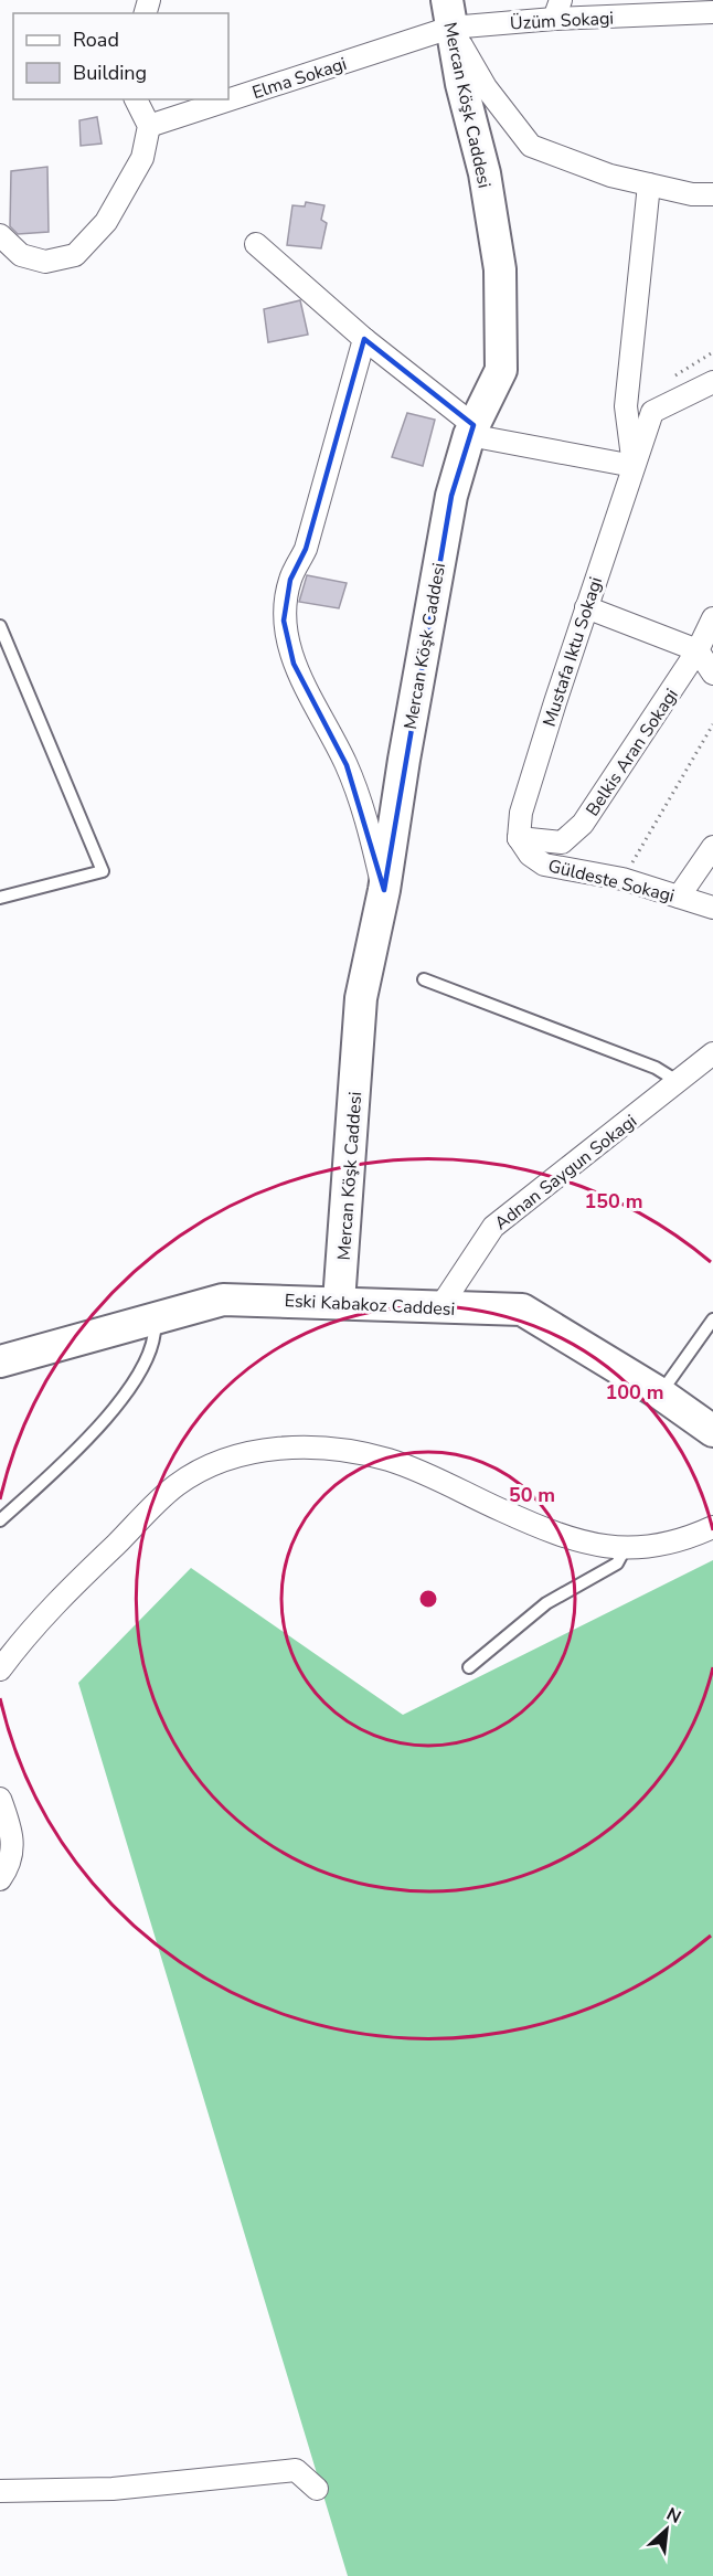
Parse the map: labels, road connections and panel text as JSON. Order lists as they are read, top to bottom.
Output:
{
  "streets": {
    "street": [
      "Üzüm Sokagi",
      "Elma Sokagi",
      "Mercan Köşk Caddesi",
      "Mustafa Iktu Sokagi",
      "Belkis Aran Sokagi",
      "Güldeste Sokagi",
      "Adnan Saygun Sokagi",
      "Eski Kabakoz Caddesi"
    ]
  },
  "crossings": [
    ["Üzüm Sokagi", "Elma Sokagi"],
    ["Üzüm Sokagi", "Mercan Köşk Caddesi"],
    ["Elma Sokagi", "Mercan Köşk Caddesi"],
    ["Mercan Köşk Caddesi", "Eski Kabakoz Caddesi"],
    ["Mustafa Iktu Sokagi", "Belkis Aran Sokagi"],
    ["Mustafa Iktu Sokagi", "Güldeste Sokagi"],
    ["Belkis Aran Sokagi", "Güldeste Sokagi"],
    ["Adnan Saygun Sokagi", "Eski Kabakoz Caddesi"]
  ],
  "legend": ["Road", "Building"],
  "north": "top right",
  "rings": ["150 m", "100 m", "50 m"]
}
